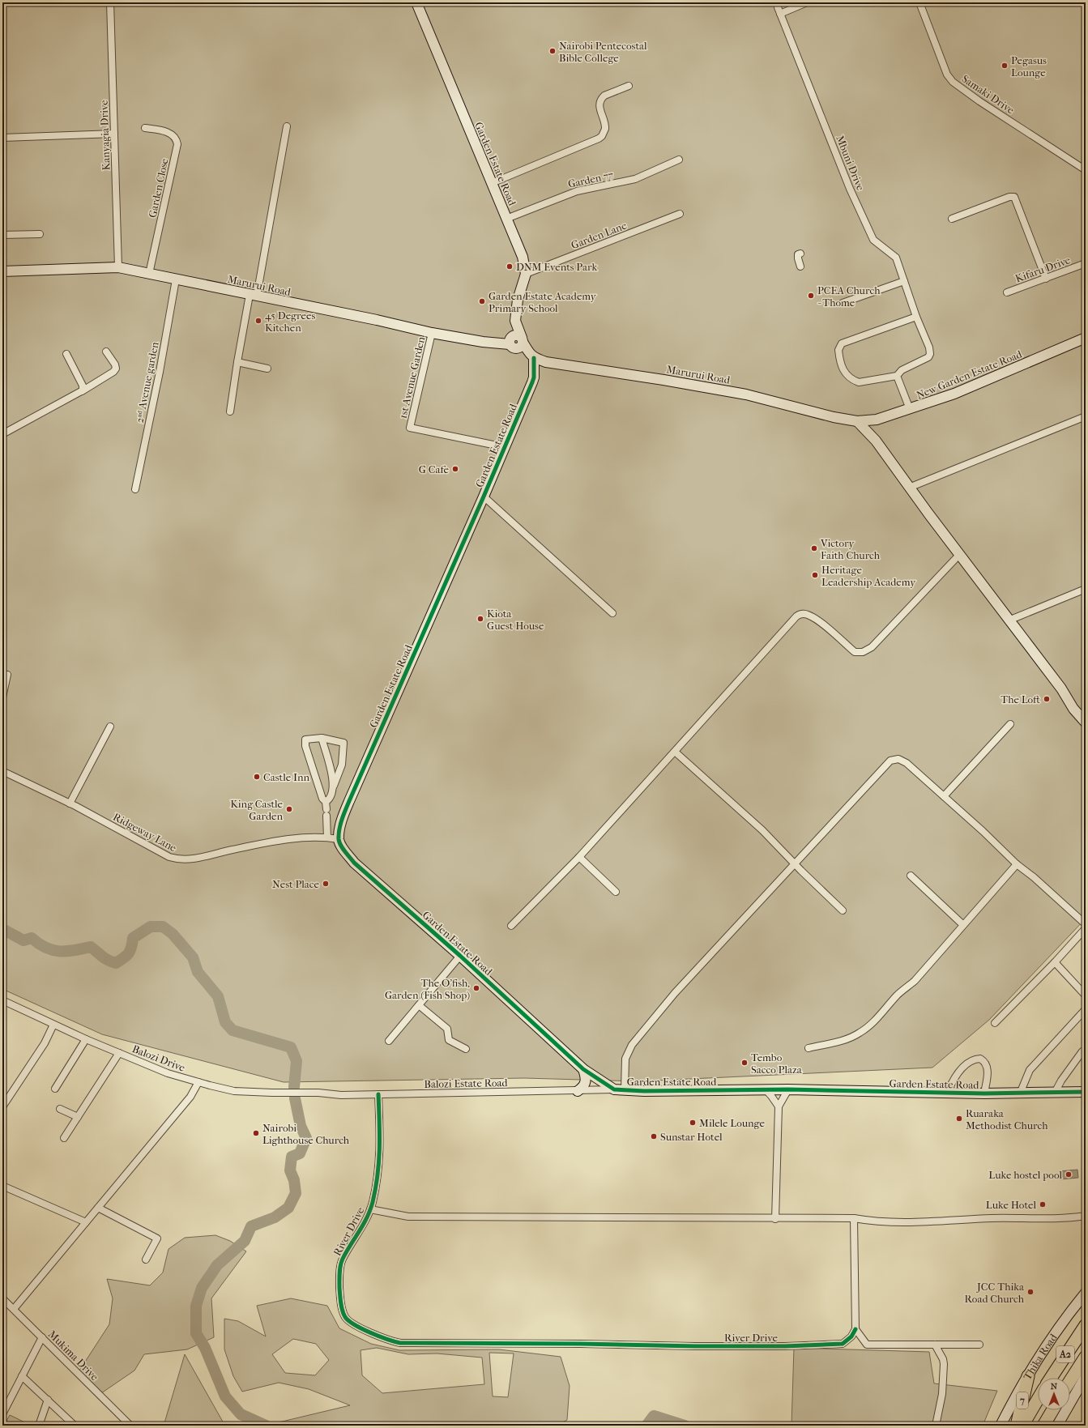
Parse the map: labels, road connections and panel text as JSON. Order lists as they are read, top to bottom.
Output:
{
  "streets": {
    "highway": ["A2", "Thika Road", "7"],
    "street": [
      "Samaki Drive",
      "Kanyagia Drive",
      "Mbuni Drive",
      "Garden Estate Road",
      "Garden 77",
      "Garden Close",
      "Garden Lane",
      "Kifaru Drive",
      "Marurui Road",
      "New Garden Estate Road",
      "1st Avenue Garden",
      "2ⁿᵈ Avenue garden",
      "Ridgeway Lane",
      "Balozi Drive",
      "Balozi Estate Road",
      "River Drive",
      "Mukima Drive"
    ]
  },
  "crossings": [
    ["Kanyagia Drive", "Marurui Road"],
    ["Garden Estate Road", "Garden 77"],
    ["Garden Estate Road", "Garden Lane"],
    ["Garden Estate Road", "Marurui Road"],
    ["Garden Estate Road", "1st Avenue Garden"],
    ["Garden Estate Road", "Ridgeway Lane"],
    ["Garden Estate Road", "Balozi Estate Road"],
    ["Garden Close", "Marurui Road"],
    ["Marurui Road", "New Garden Estate Road"],
    ["Marurui Road", "1st Avenue Garden"],
    ["Marurui Road", "2ⁿᵈ Avenue garden"],
    ["Balozi Drive", "Balozi Estate Road"],
    ["Balozi Estate Road", "River Drive"],
    ["Thika Road", "7"]
  ],
  "places": [
    "Nairobi Pentecostal Bible College",
    "Pegasus Lounge",
    "DNM Events Park",
    "PCEA Church - Thome",
    "Garden Estate Academy Primary School",
    "45 Degrees Kitchen",
    "G Cafe",
    "Victory Faith Church",
    "Heritage Leadership Academy",
    "Kiota Guest House",
    "The Loft",
    "Castle Inn",
    "King Castle Garden",
    "Nest Place",
    "The O'fish, Garden (Fish Shop)",
    "Tembo Sacco Plaza",
    "Ruaraka Methodist Church",
    "Milele Lounge",
    "Nairobi Lighthouse Church",
    "Sunstar Hotel",
    "Luke hostel pool",
    "Luke Hotel",
    "JCC Thika Road Church"
  ],
  "north": "top"
}
